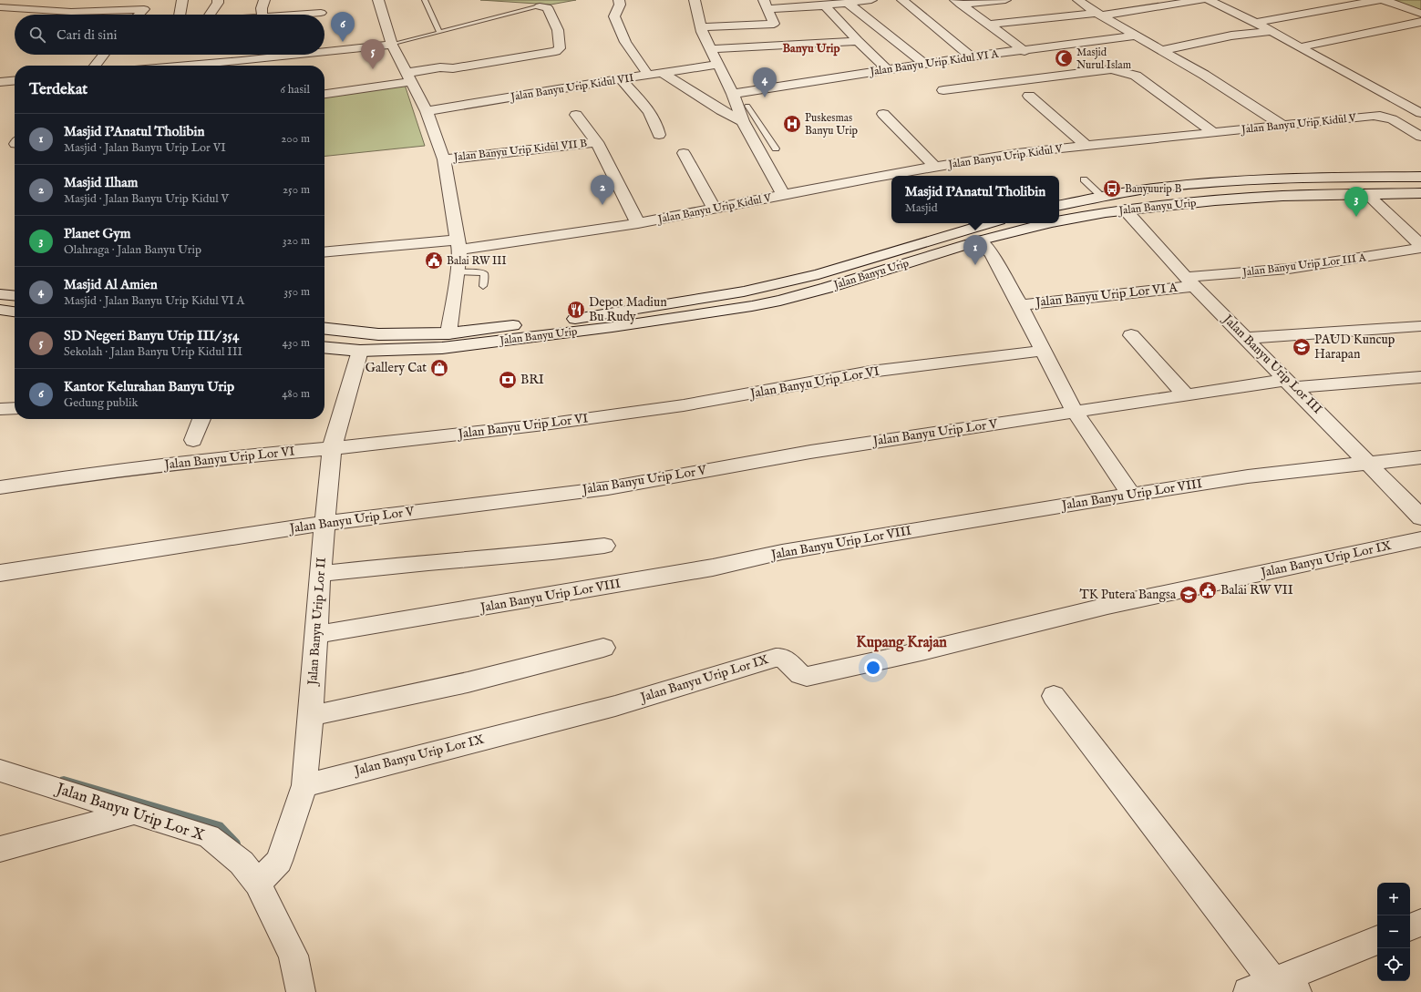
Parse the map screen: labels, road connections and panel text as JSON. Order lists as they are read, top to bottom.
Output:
{
  "streets": {
    "street": [
      "Jalan Banyu Urip Kidul VI A",
      "Jalan Banyu Urip Kidul VII",
      "Jalan Banyu Urip Kidul V",
      "Jalan Banyu Urip Kidul VII B",
      "Jalan Banyu Urip",
      "Jalan Banyu Urip Lor III A",
      "Jalan Banyu Urip Lor VI A",
      "Jalan Banyu Urip Lor III",
      "Jalan Banyu Urip Lor VI",
      "Jalan Banyu Urip Lor V",
      "Jalan Banyu Urip Lor VIII",
      "Jalan Banyu Urip Lor IX",
      "Jalan Banyu Urip Lor II",
      "Jalan Banyu Urip Lor X"
    ]
  },
  "crossings": [
    ["Jalan Banyu Urip", "Jalan Banyu Urip Lor III"],
    ["Jalan Banyu Urip", "Jalan Banyu Urip Lor II"],
    ["Jalan Banyu Urip Lor III A", "Jalan Banyu Urip Lor VI A"],
    ["Jalan Banyu Urip Lor III A", "Jalan Banyu Urip Lor III"],
    ["Jalan Banyu Urip Lor VI A", "Jalan Banyu Urip Lor III"],
    ["Jalan Banyu Urip Lor III", "Jalan Banyu Urip Lor V"],
    ["Jalan Banyu Urip Lor III", "Jalan Banyu Urip Lor VIII"],
    ["Jalan Banyu Urip Lor VI", "Jalan Banyu Urip Lor II"],
    ["Jalan Banyu Urip Lor V", "Jalan Banyu Urip Lor II"],
    ["Jalan Banyu Urip Lor VIII", "Jalan Banyu Urip Lor II"],
    ["Jalan Banyu Urip Lor IX", "Jalan Banyu Urip Lor II"],
    ["Jalan Banyu Urip Lor II", "Jalan Banyu Urip Lor X"]
  ],
  "districts": ["Banyu Urip", "Kupang Krajan"],
  "places": {
    "mosque": ["Masjid Nurul Islam"],
    "hospital": ["Puskesmas Banyu Urip"],
    "bus stop": ["Banyuurip B"],
    "public building": ["Balai RW III", "Balai RW VII"],
    "restaurant": ["Depot Madiun Bu Rudy"],
    "school or university": ["PAUD Kuncup Harapan", "TK Putera Bangsa"],
    "shop": ["Gallery Cat"],
    "bank": ["BRI"]
  },
  "page": {
    "pins": [
      "6",
      "5",
      "4",
      "2",
      "3",
      "1"
    ],
    "search": "Cari di sini",
    "heading": ["Terdekat", "6 hasil"],
    "list": [
      {
        "mark": "1",
        "name": "Masjid I'Anatul Tholibin",
        "note": "Masjid · Jalan Banyu Urip Lor VI",
        "value": "200 m"
      },
      {
        "mark": "2",
        "name": "Masjid Ilham",
        "note": "Masjid · Jalan Banyu Urip Kidul V",
        "value": "250 m"
      },
      {
        "mark": "3",
        "name": "Planet Gym",
        "note": "Olahraga · Jalan Banyu Urip",
        "value": "320 m"
      },
      {
        "mark": "4",
        "name": "Masjid Al Amien",
        "note": "Masjid · Jalan Banyu Urip Kidul VI A",
        "value": "350 m"
      },
      {
        "mark": "5",
        "name": "SD Negeri Banyu Urip III/ 354",
        "note": "Sekolah · Jalan Banyu Urip Kidul III",
        "value": "430 m"
      },
      {
        "mark": "6",
        "name": "Kantor Kelurahan Banyu Urip",
        "note": "Gedung publik",
        "value": "480 m"
      }
    ],
    "popup": ["Masjid I'Anatul Tholibin", "Masjid"],
    "map_buttons": ["+", "−"]
  }
}
